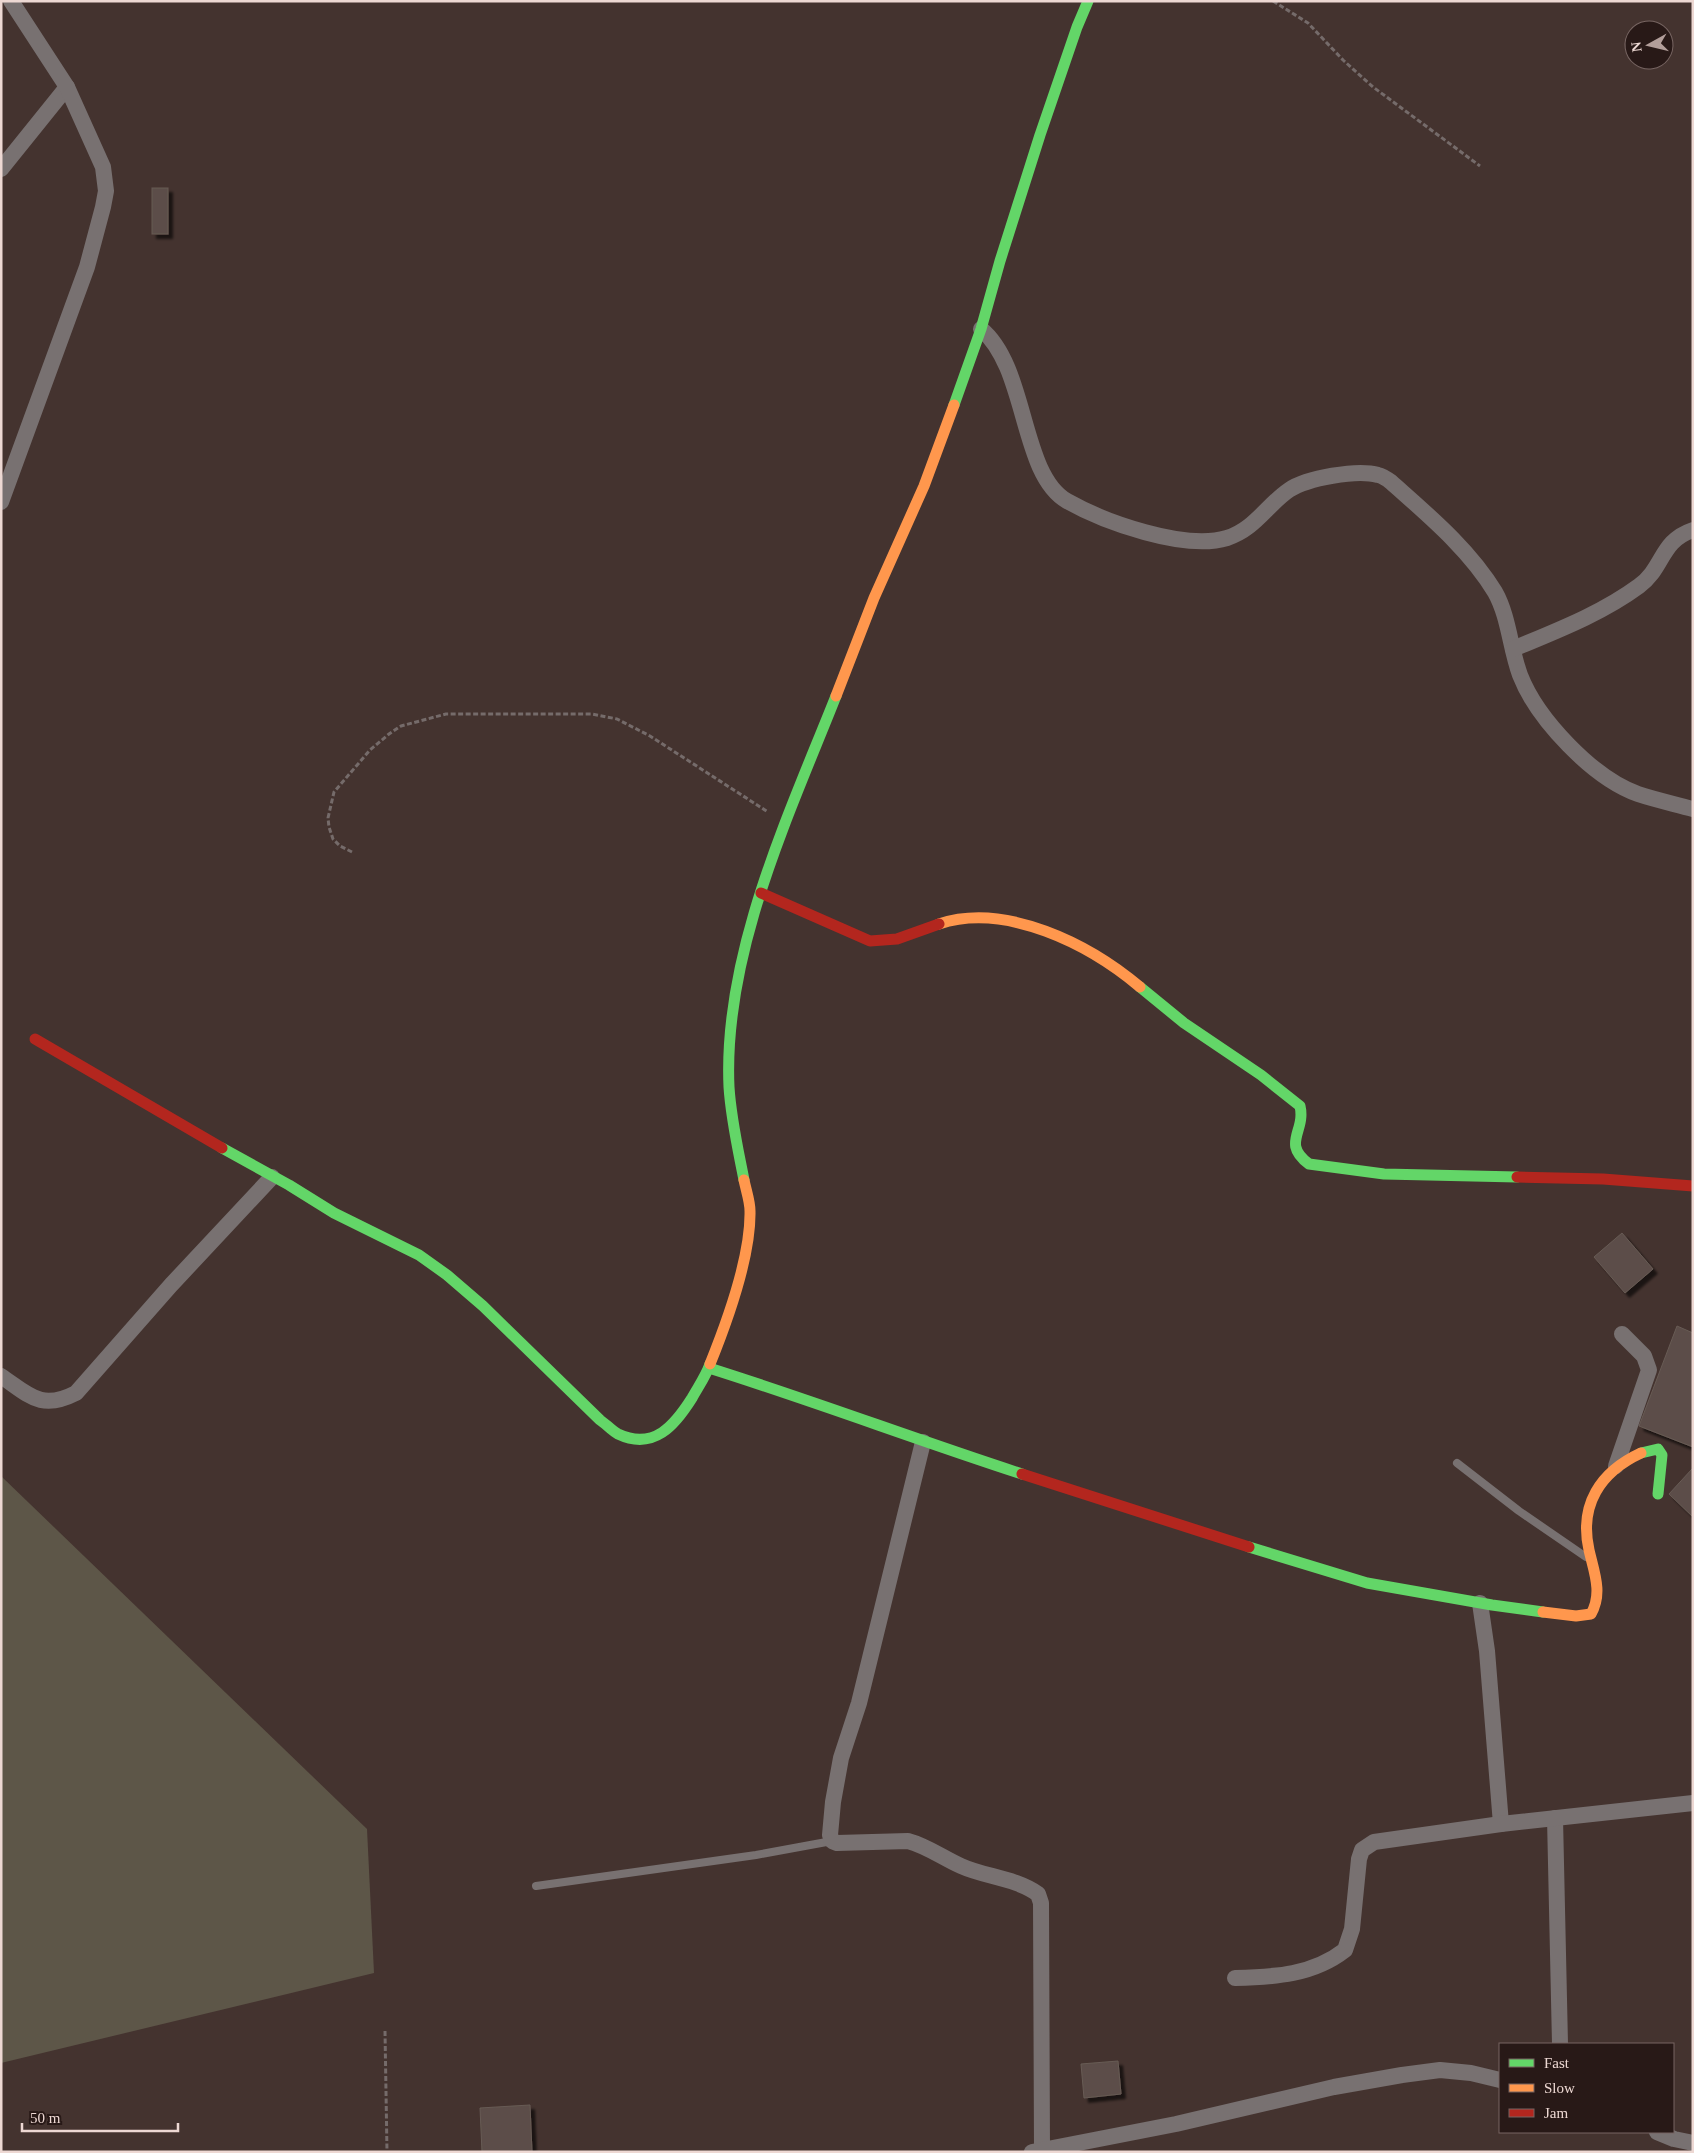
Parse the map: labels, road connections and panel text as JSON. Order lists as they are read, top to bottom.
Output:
{
  "legend": ["Fast", "Slow", "Jam"],
  "scale_bar": "50 m",
  "north": "left"
}
